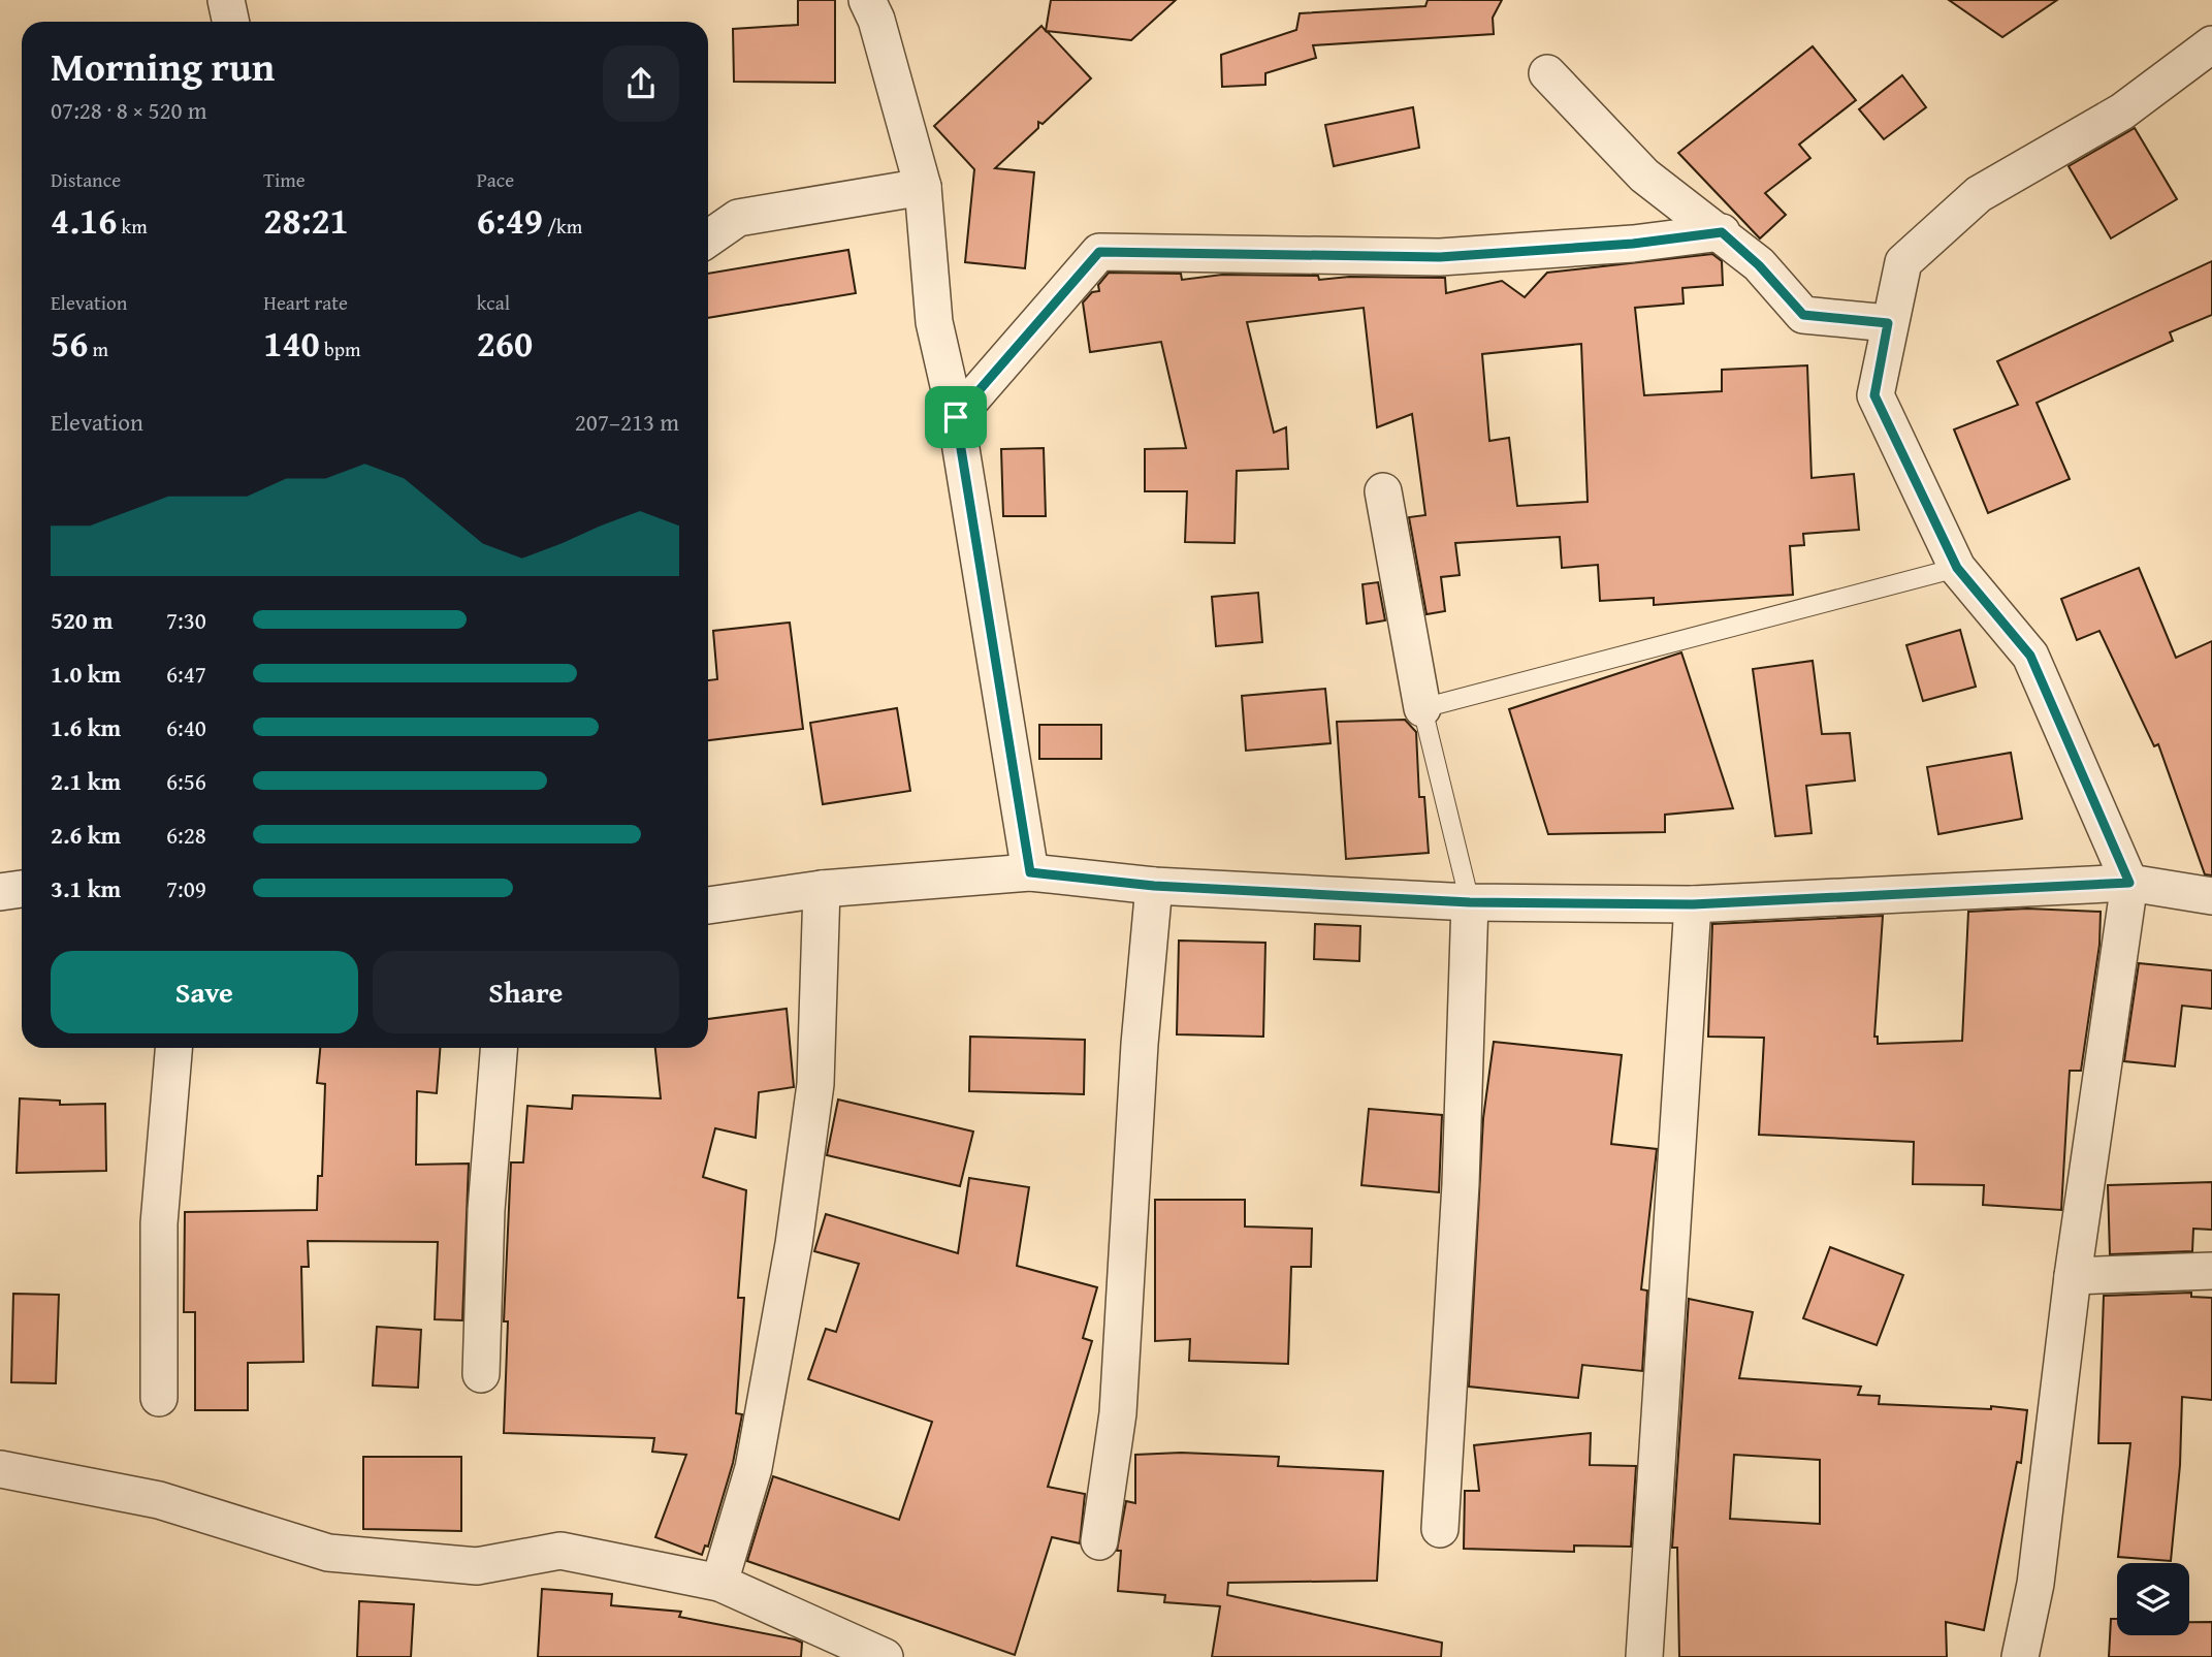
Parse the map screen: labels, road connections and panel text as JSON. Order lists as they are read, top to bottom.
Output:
{
  "page": {
    "heading": ["Morning run", "07:28 · 8 × 520 m"],
    "stats": [
      ["Distance", "4.16 km"],
      ["Time", "28:21"],
      ["Pace", "6:49 /km"],
      ["Elevation", "56 m"],
      ["Heart rate", "140 bpm"],
      ["kcal", "260"]
    ],
    "chart": ["Elevation", "207–213 m"],
    "list": [
      {
        "name": "520 m",
        "note": "7:30"
      },
      {
        "name": "1.0 km",
        "note": "6:47"
      },
      {
        "name": "1.6 km",
        "note": "6:40"
      },
      {
        "name": "2.1 km",
        "note": "6:56"
      },
      {
        "name": "2.6 km",
        "note": "6:28"
      },
      {
        "name": "3.1 km",
        "note": "7:09"
      }
    ],
    "buttons": ["Save", "Share"]
  }
}
